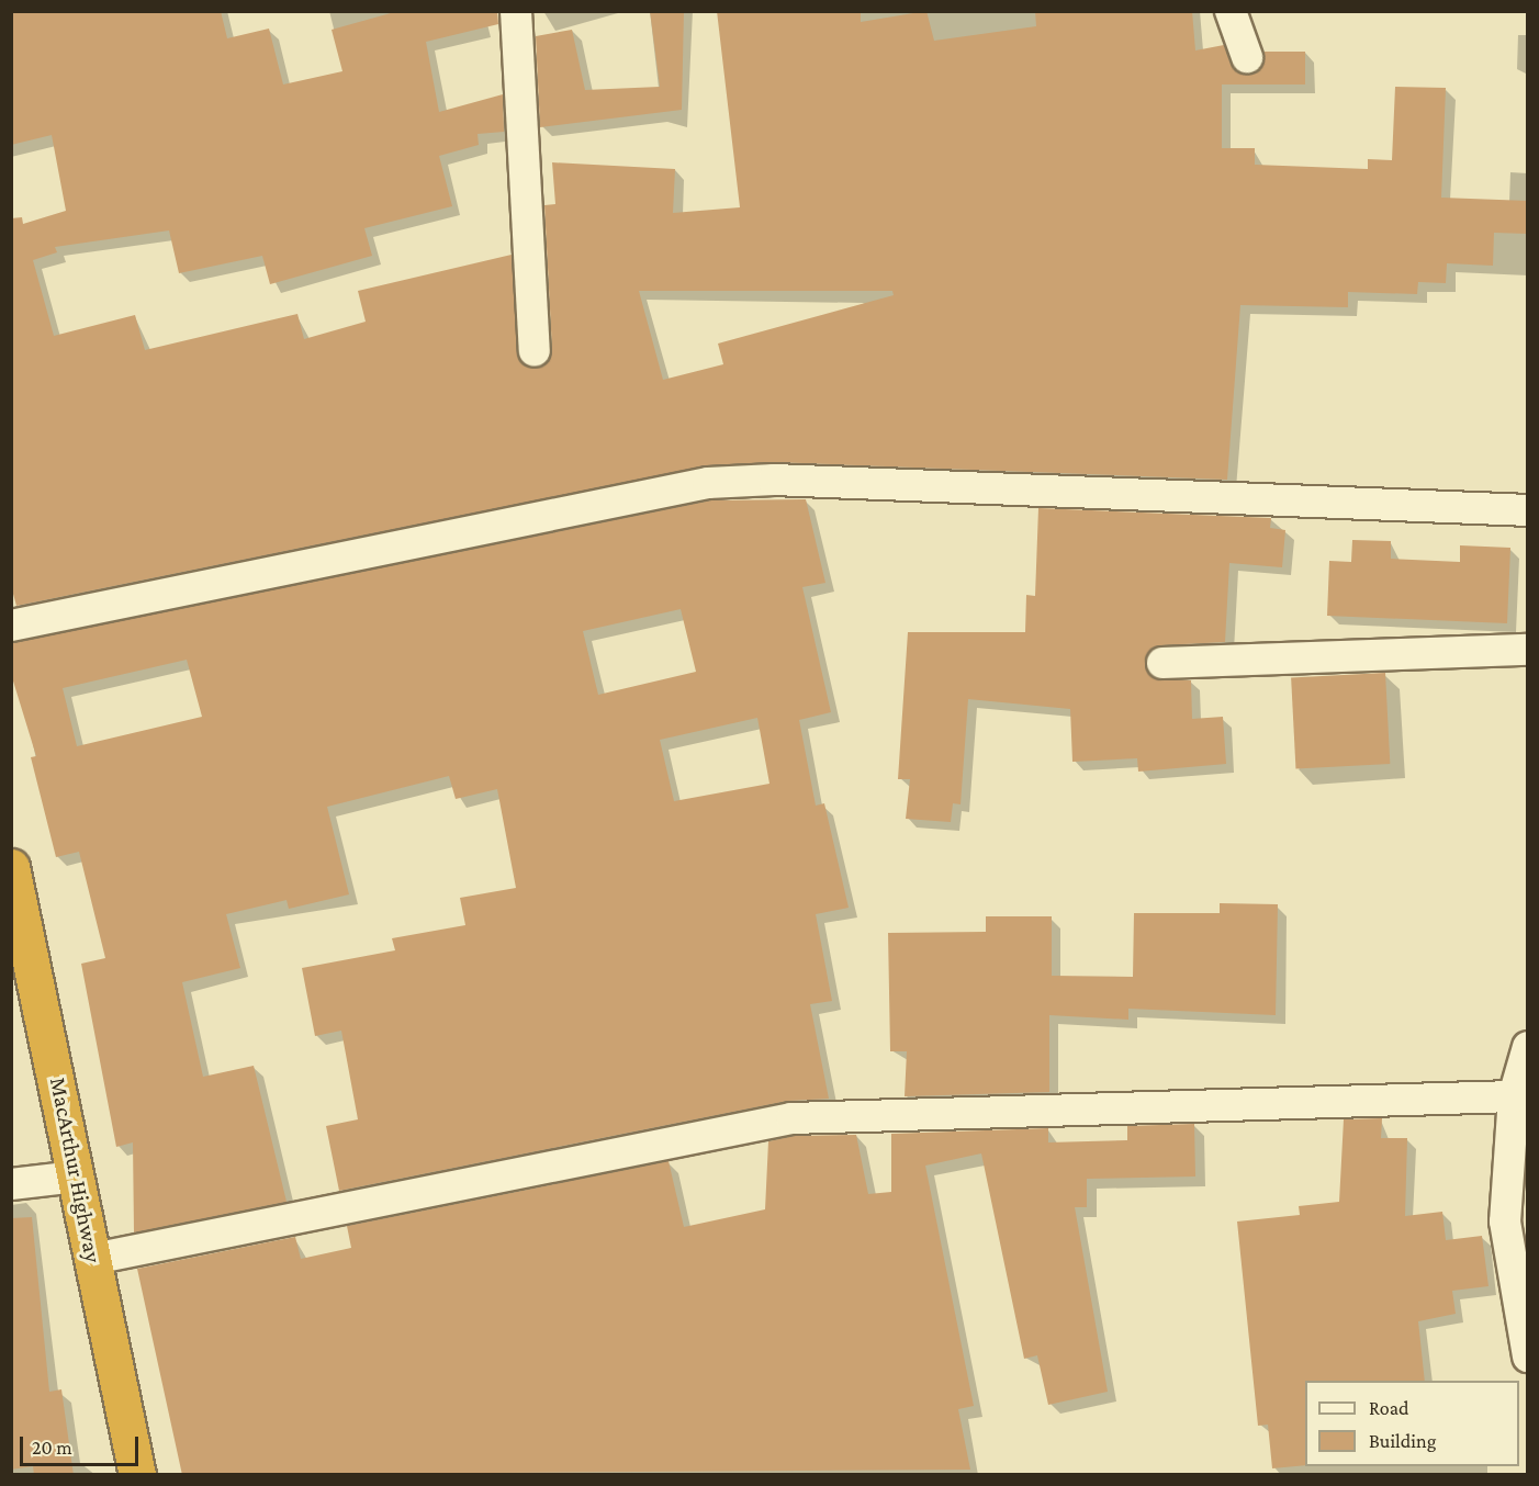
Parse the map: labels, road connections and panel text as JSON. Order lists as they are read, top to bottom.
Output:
{
  "streets": {
    "highway": ["MacArthur Highway"]
  },
  "legend": ["Road", "Building"],
  "scale_bar": "20 m"
}
